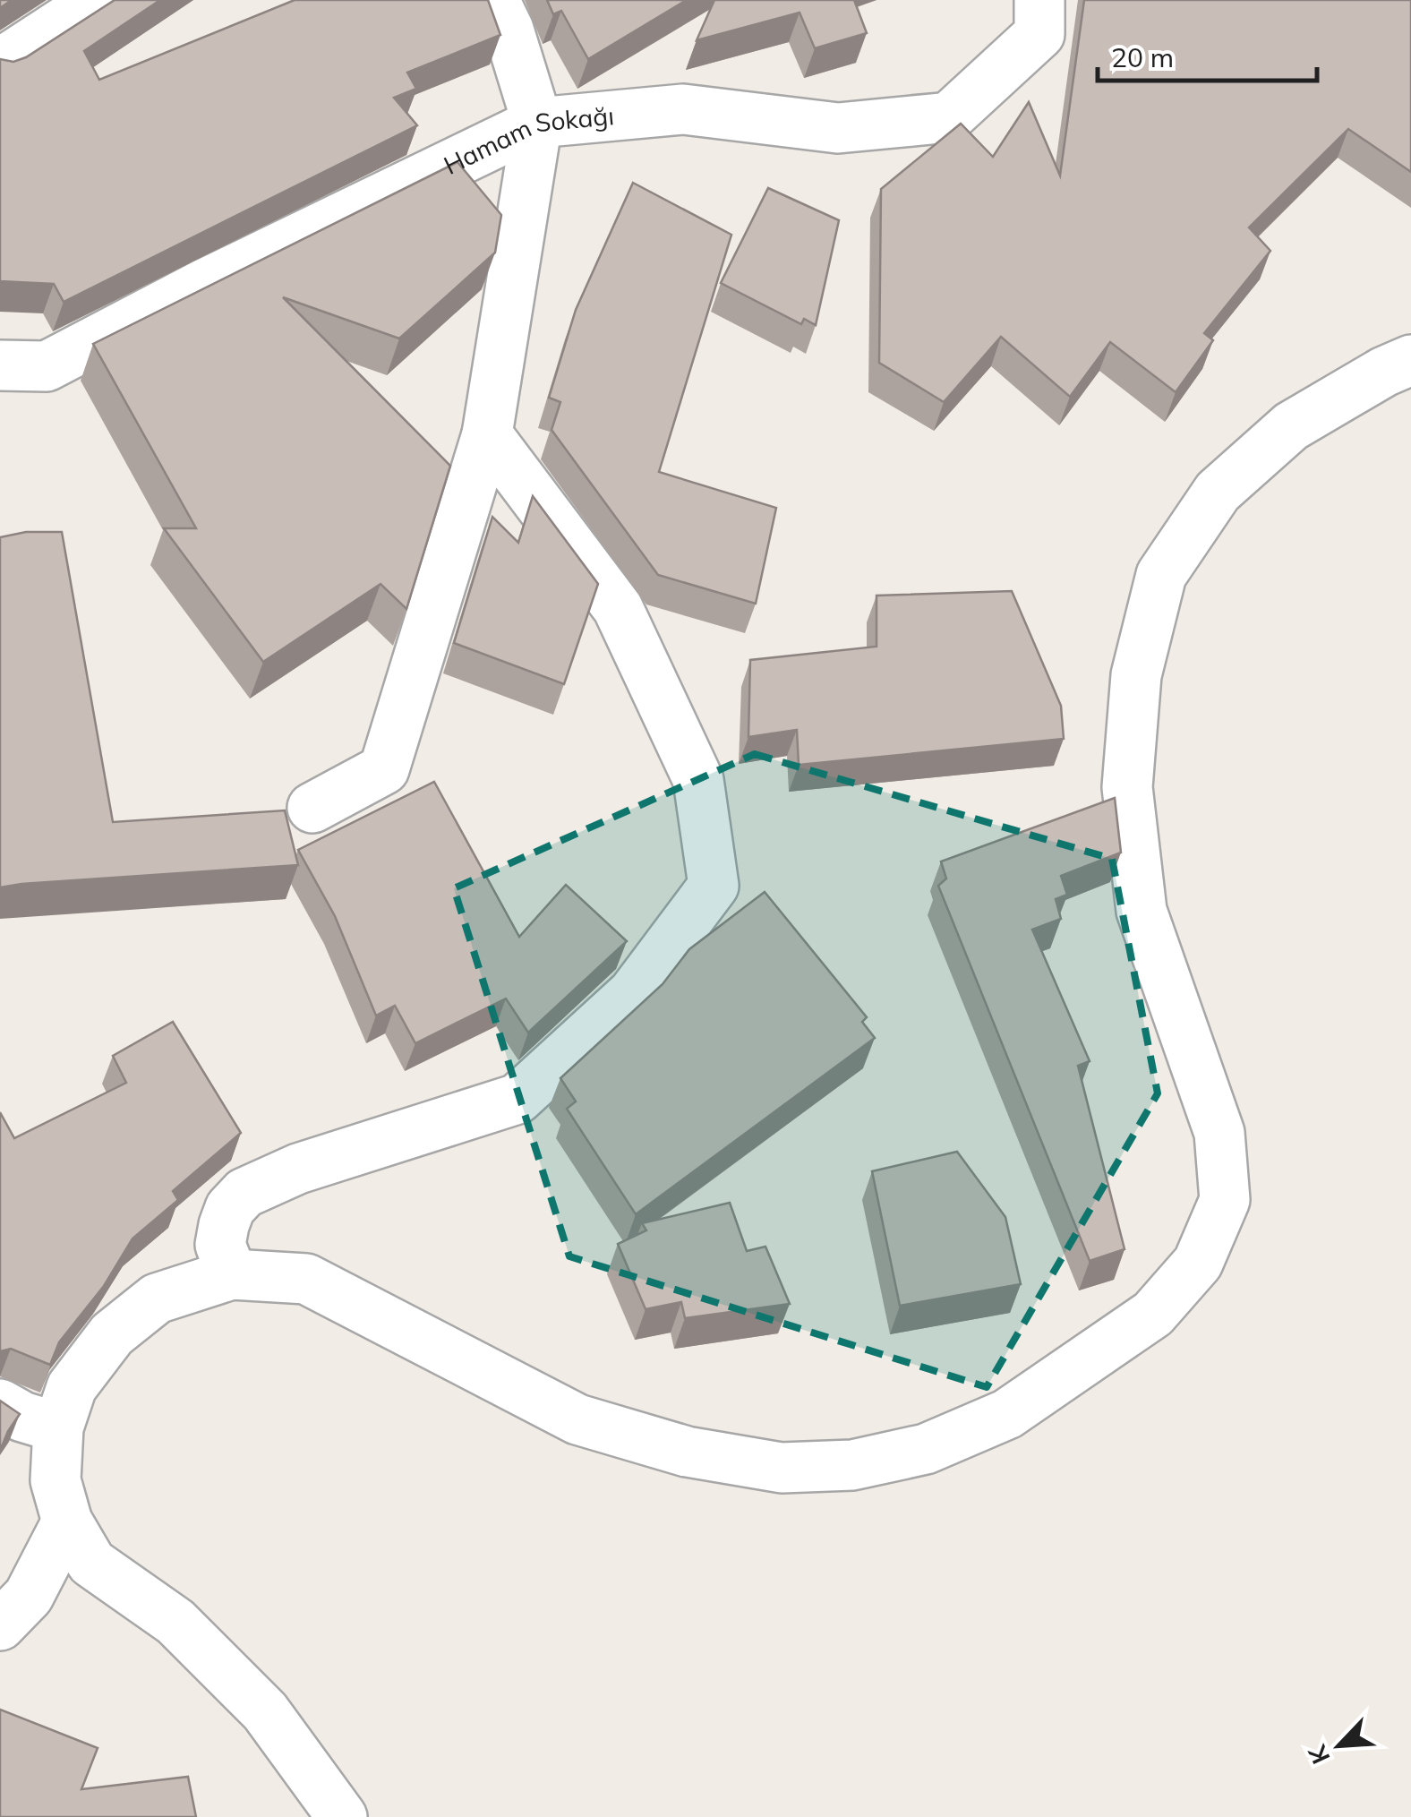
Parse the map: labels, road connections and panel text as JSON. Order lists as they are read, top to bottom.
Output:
{
  "streets": {
    "street": ["Hamam Sokağı"]
  },
  "scale_bar": "20 m",
  "north": "bottom left"
}
